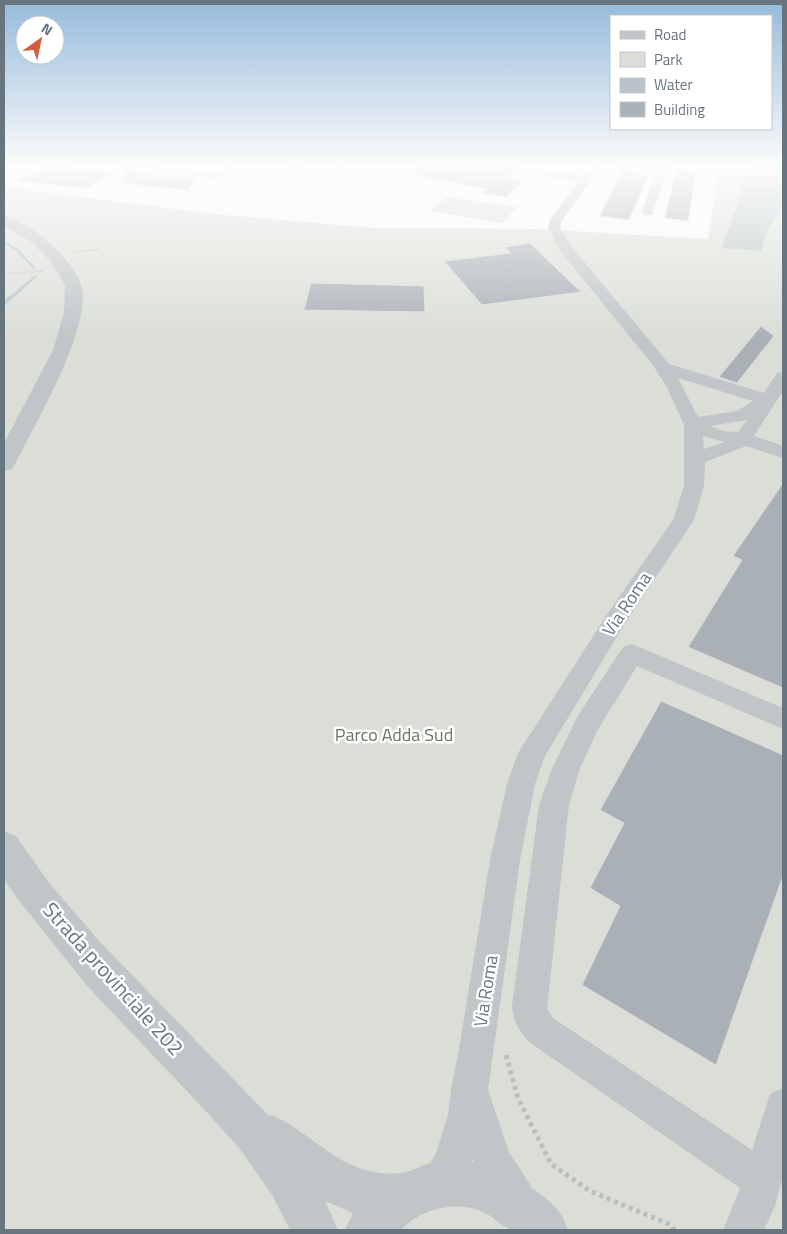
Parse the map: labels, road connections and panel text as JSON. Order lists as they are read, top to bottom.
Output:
{
  "streets": {
    "street": ["Via Roma", "Strada provinciale 202"]
  },
  "crossings": [
    ["Via Roma", "Strada provinciale 202"]
  ],
  "parks": ["Parco Adda Sud"],
  "legend": [
    "Road",
    "Park",
    "Water",
    "Building"
  ],
  "north": "top right"
}
